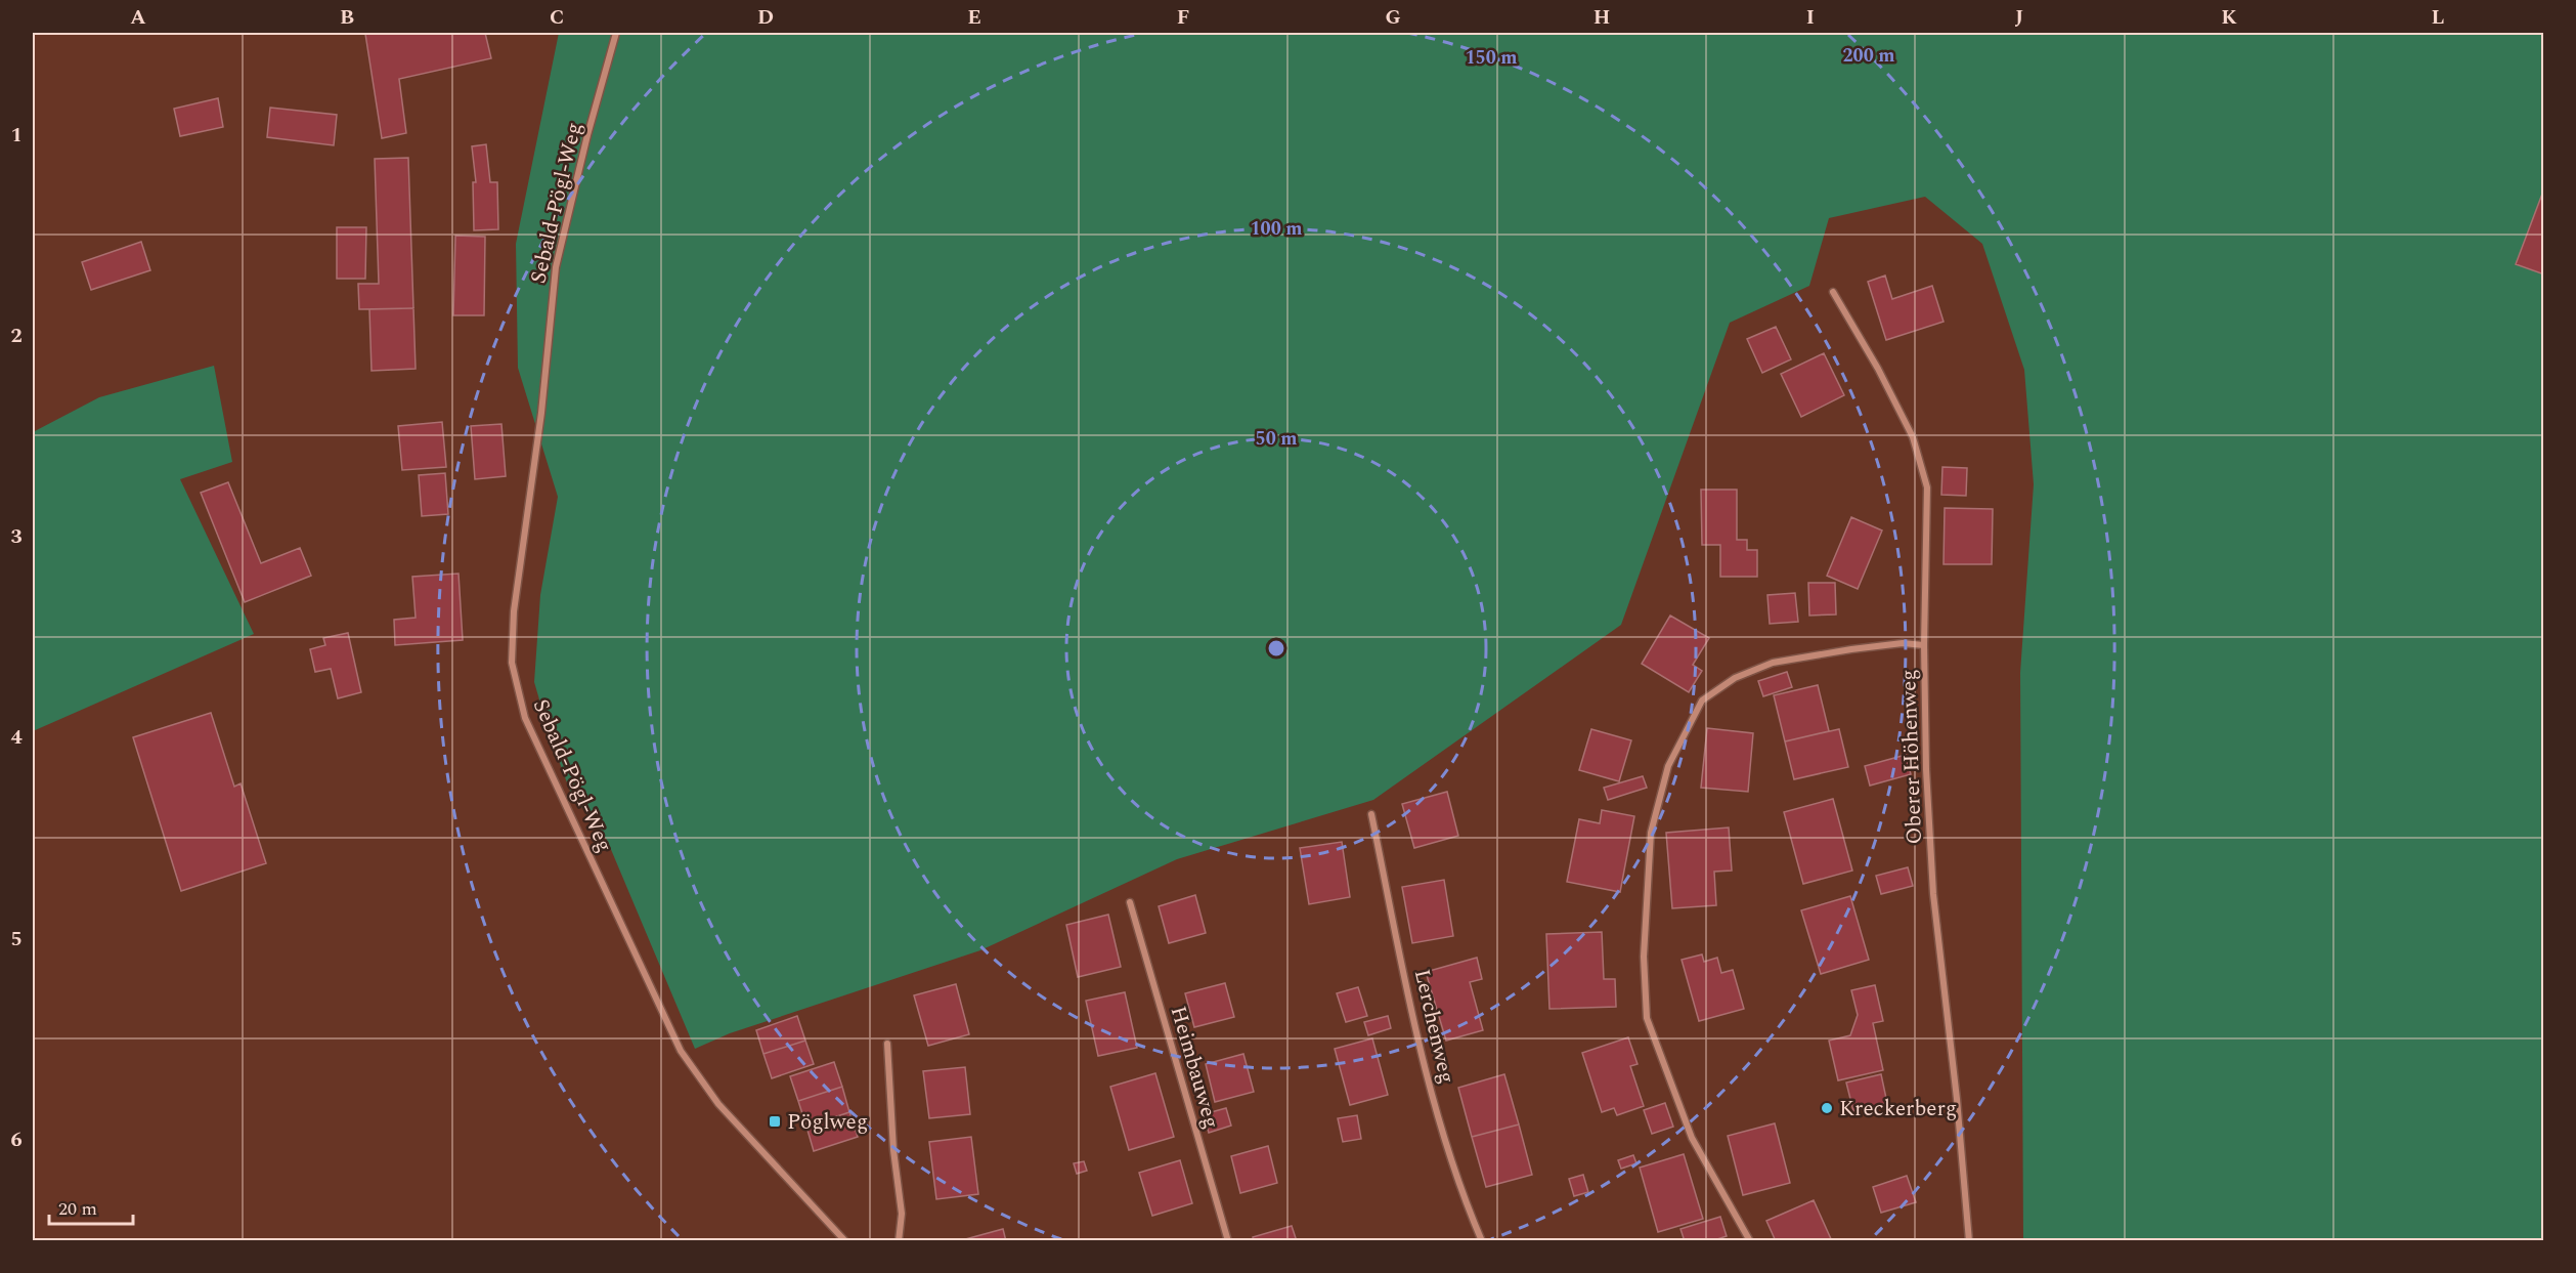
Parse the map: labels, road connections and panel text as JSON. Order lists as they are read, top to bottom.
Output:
{
  "streets": {
    "street": [
      "Sebald-Pögl-Weg",
      "Oberer Höhenweg",
      "Lerchenweg",
      "Heimbauweg"
    ]
  },
  "places": {
    "other": ["Kreckerberg"],
    "transit": ["Pöglweg"]
  },
  "scale_bar": "20 m",
  "grid": {
    "columns": [
      "A",
      "B",
      "C",
      "D",
      "E",
      "F",
      "G",
      "H",
      "I",
      "J",
      "K",
      "L"
    ],
    "rows": [
      "1",
      "2",
      "3",
      "4",
      "5",
      "6"
    ]
  },
  "rings": [
    "200 m",
    "150 m",
    "100 m",
    "50 m"
  ]
}
